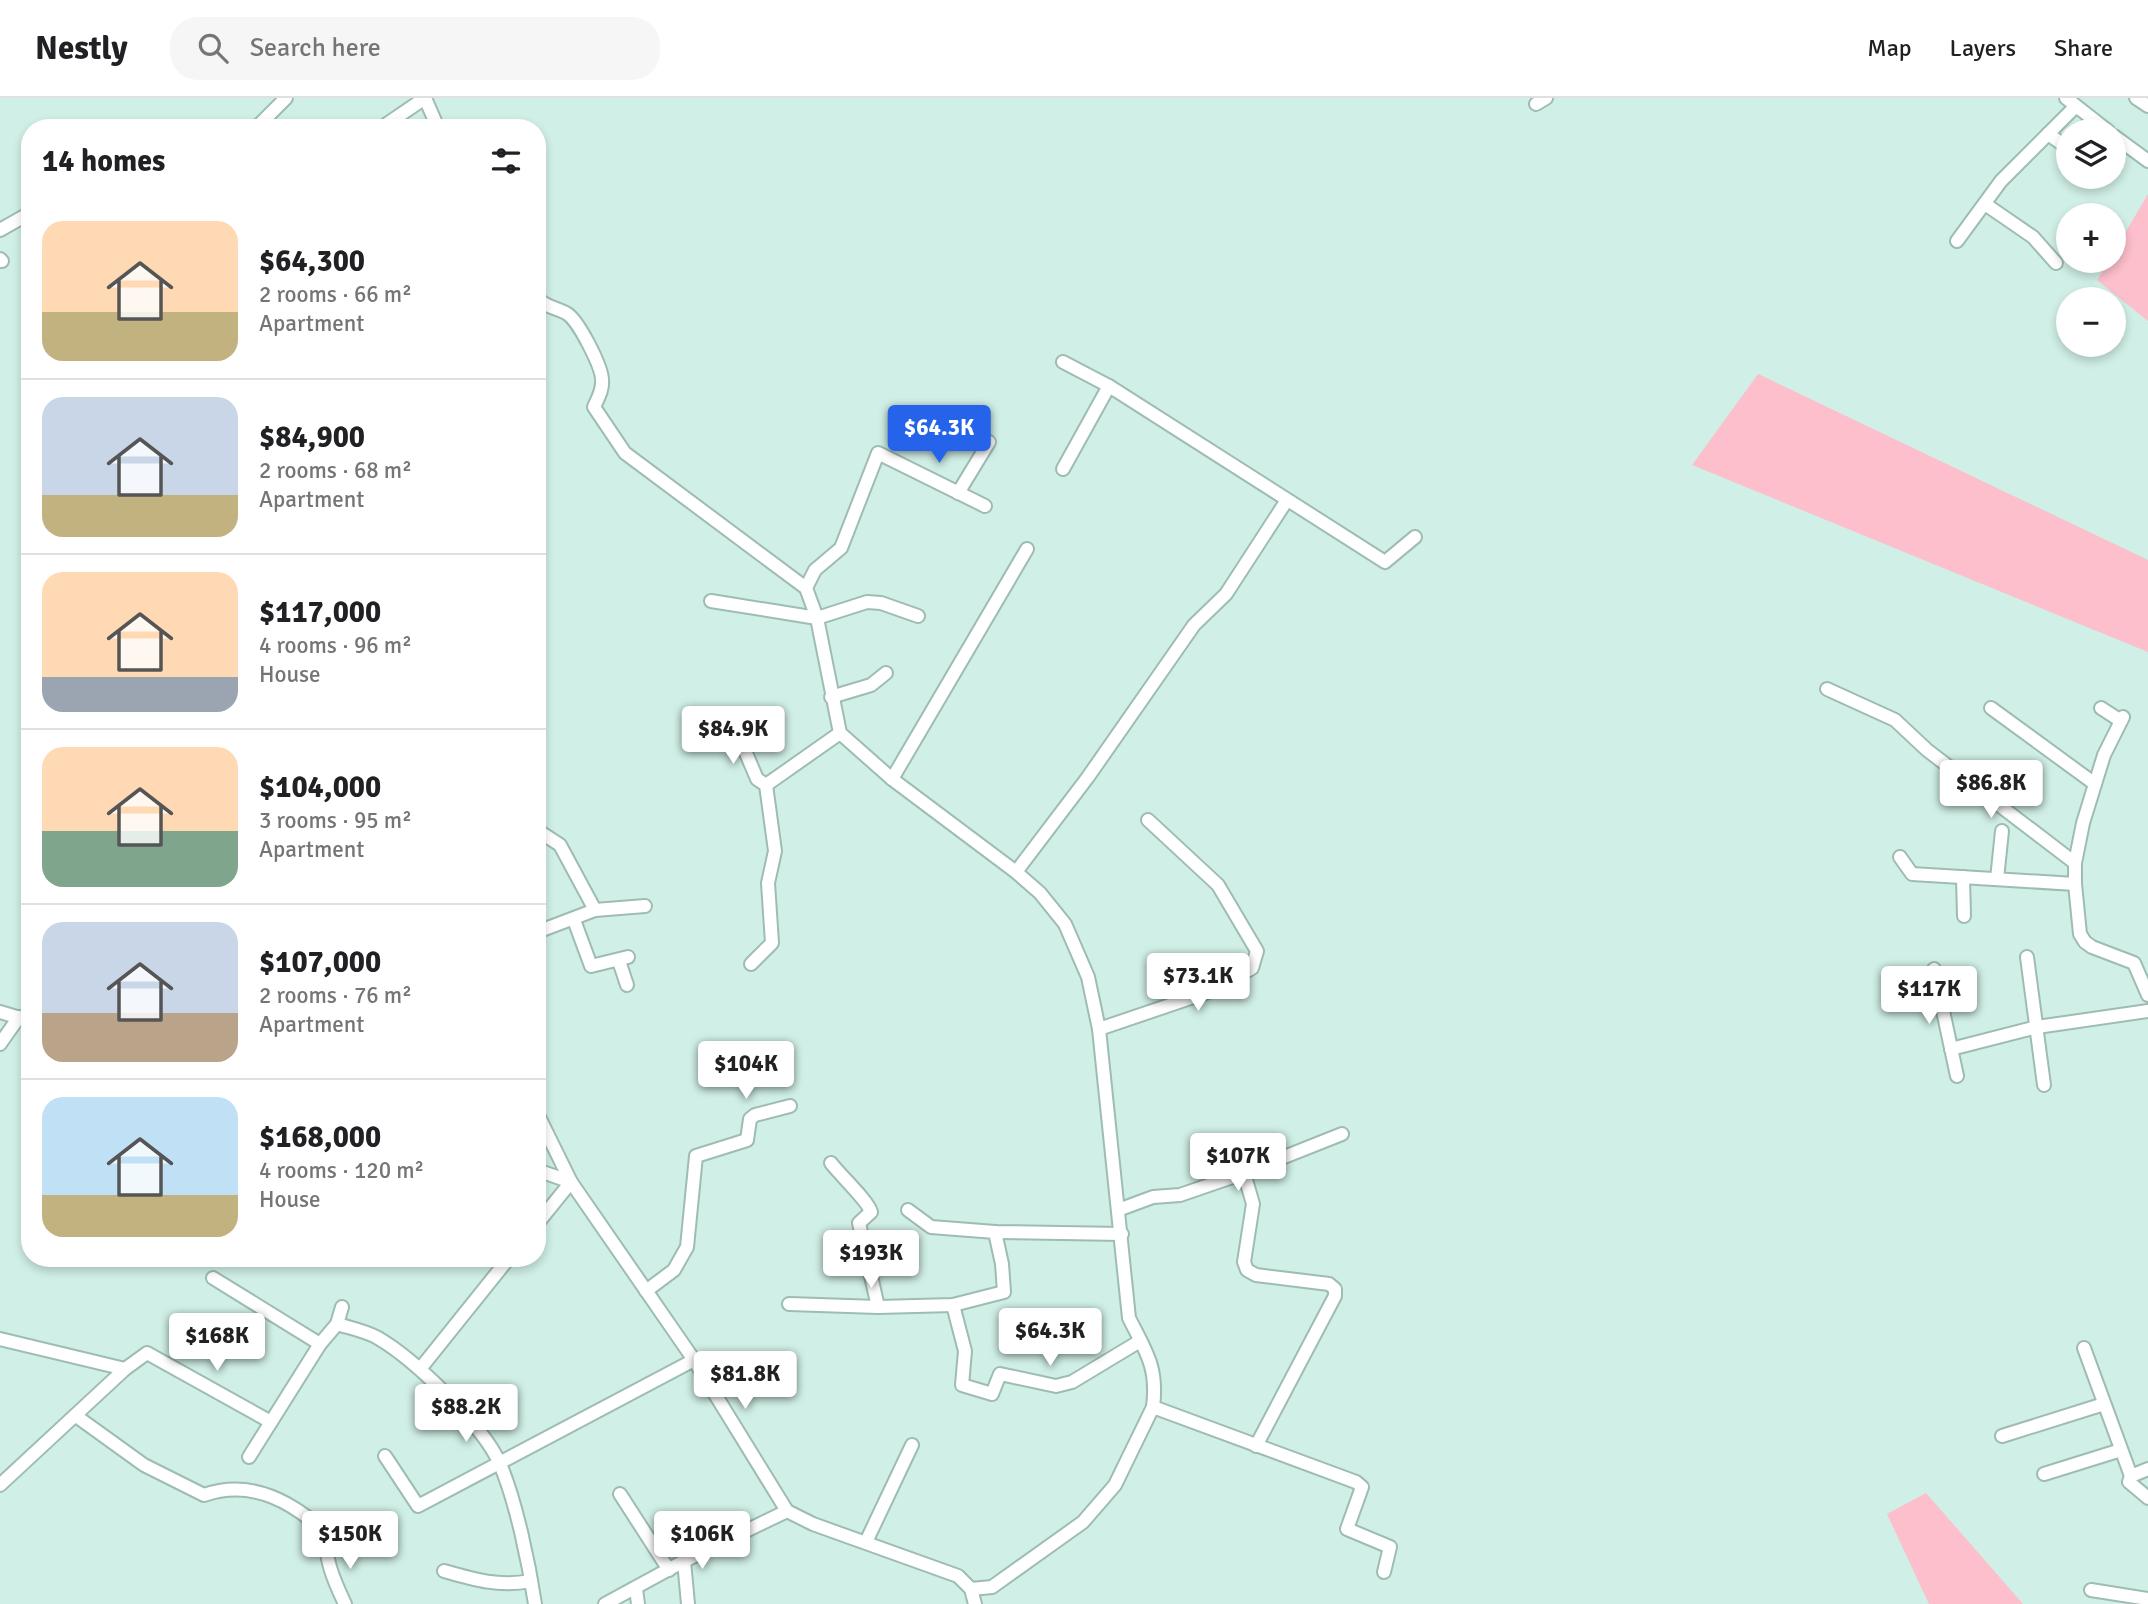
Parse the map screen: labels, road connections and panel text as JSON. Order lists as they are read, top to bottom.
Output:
{
  "page": {
    "header": "Nestly",
    "search": "Search here",
    "nav": ["Map", "Layers", "Share"],
    "map_buttons": ["+", "−"],
    "heading": "14 homes",
    "list": [
      {
        "name": "$64,300",
        "note": "2 rooms · 66 m² · Apartment"
      },
      {
        "name": "$84,900",
        "note": "2 rooms · 68 m² · Apartment"
      },
      {
        "name": "$117,000",
        "note": "4 rooms · 96 m² · House"
      },
      {
        "name": "$104,000",
        "note": "3 rooms · 95 m² · Apartment"
      },
      {
        "name": "$107,000",
        "note": "2 rooms · 76 m² · Apartment"
      },
      {
        "name": "$168,000",
        "note": "4 rooms · 120 m² · House"
      }
    ],
    "price": [
      "$64.3K",
      "$84.9K",
      "$86.8K",
      "$73.1K",
      "$117K",
      "$104K",
      "$107K",
      "$193K",
      "$64.3K",
      "$168K",
      "$81.8K",
      "$88.2K",
      "$150K",
      "$106K"
    ]
  }
}
